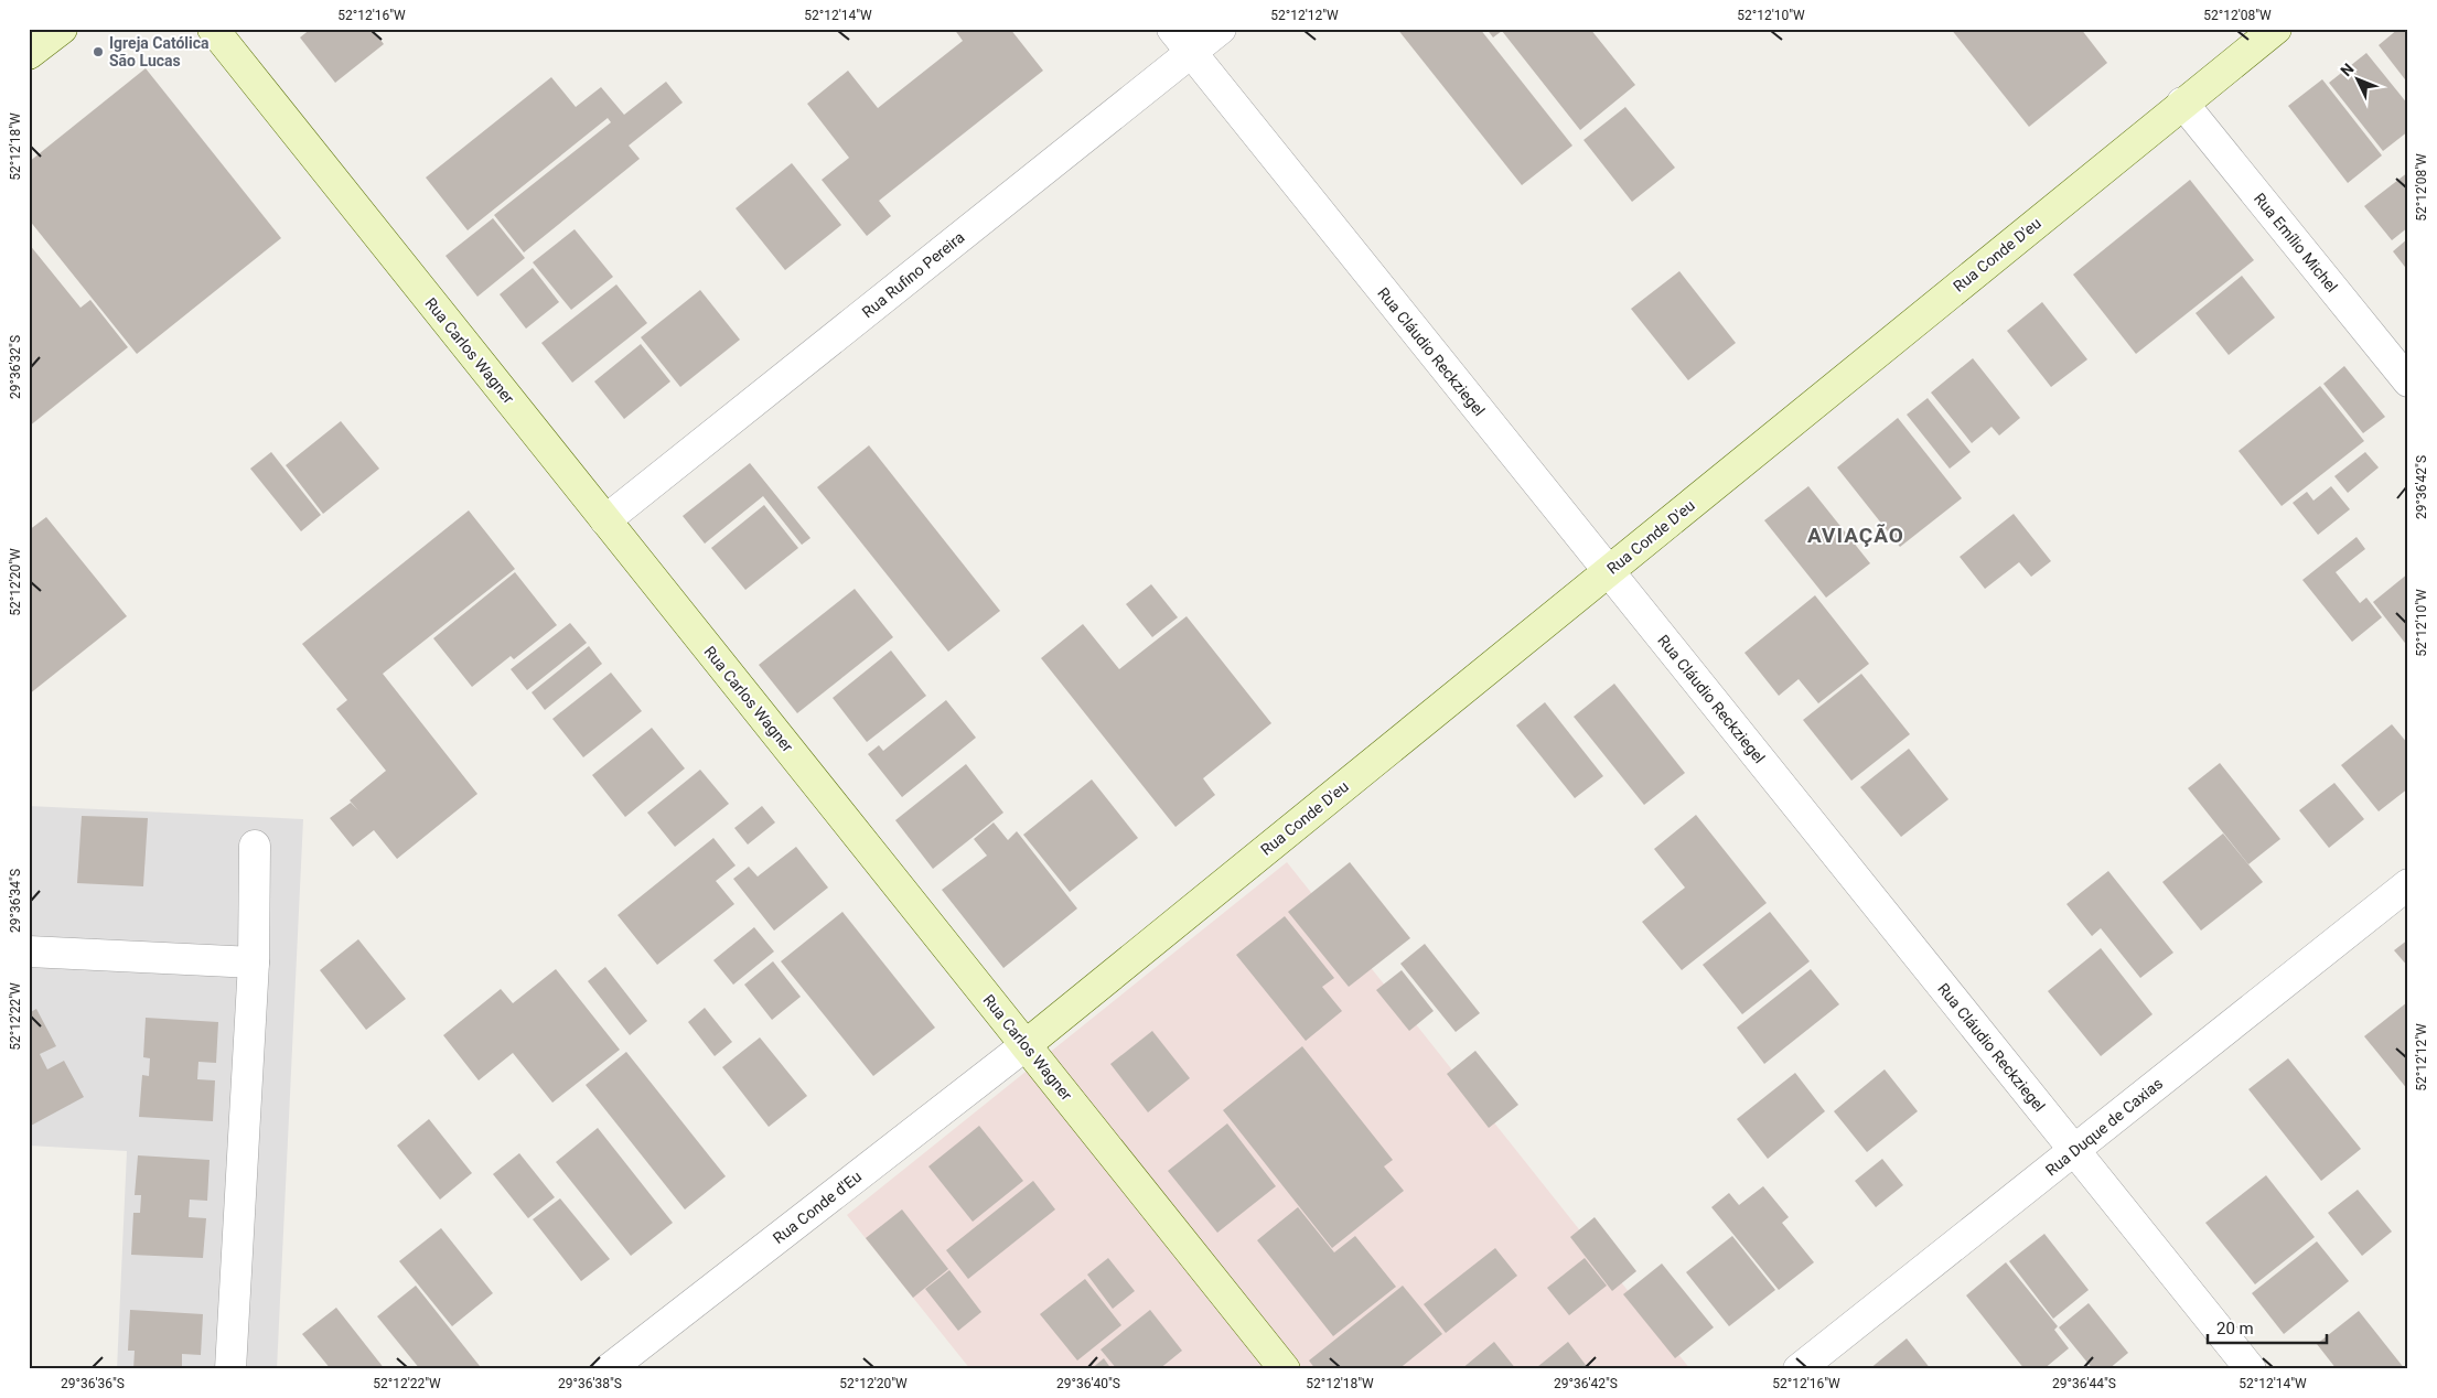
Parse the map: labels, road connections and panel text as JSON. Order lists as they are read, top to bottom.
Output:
{
  "streets": {
    "main road": ["Rua Conde D'eu", "Rua Carlos Wagner"],
    "street": [
      "Rua Emílio Michel",
      "Rua Rufino Pereira",
      "Rua Cláudio Reckziegel",
      "Rua Duque de Caxias",
      "Rua Conde d'Eu"
    ]
  },
  "crossings": [
    ["Rua Emílio Michel", "Rua Conde D'eu"],
    ["Rua Conde D'eu", "Rua Carlos Wagner"],
    ["Rua Conde D'eu", "Rua Cláudio Reckziegel"],
    ["Rua Conde D'eu", "Rua Conde d'Eu"],
    ["Rua Rufino Pereira", "Rua Carlos Wagner"],
    ["Rua Rufino Pereira", "Rua Cláudio Reckziegel"],
    ["Rua Carlos Wagner", "Rua Conde d'Eu"],
    ["Rua Cláudio Reckziegel", "Rua Duque de Caxias"]
  ],
  "districts": ["AVIAÇÃO"],
  "places": ["Igreja Católica São Lucas"],
  "scale_bar": "20 m",
  "north": "top left",
  "coordinates": [
    "52°12'16\"W",
    "52°12'14\"W",
    "52°12'12\"W",
    "52°12'10\"W",
    "52°12'08\"W",
    "52°12'18\"W",
    "29°36'32\"S",
    "29°36'42\"S",
    "52°12'20\"W",
    "29°36'34\"S",
    "52°12'22\"W",
    "29°36'36\"S",
    "29°36'38\"S",
    "29°36'40\"S",
    "29°36'44\"S"
  ]
}
